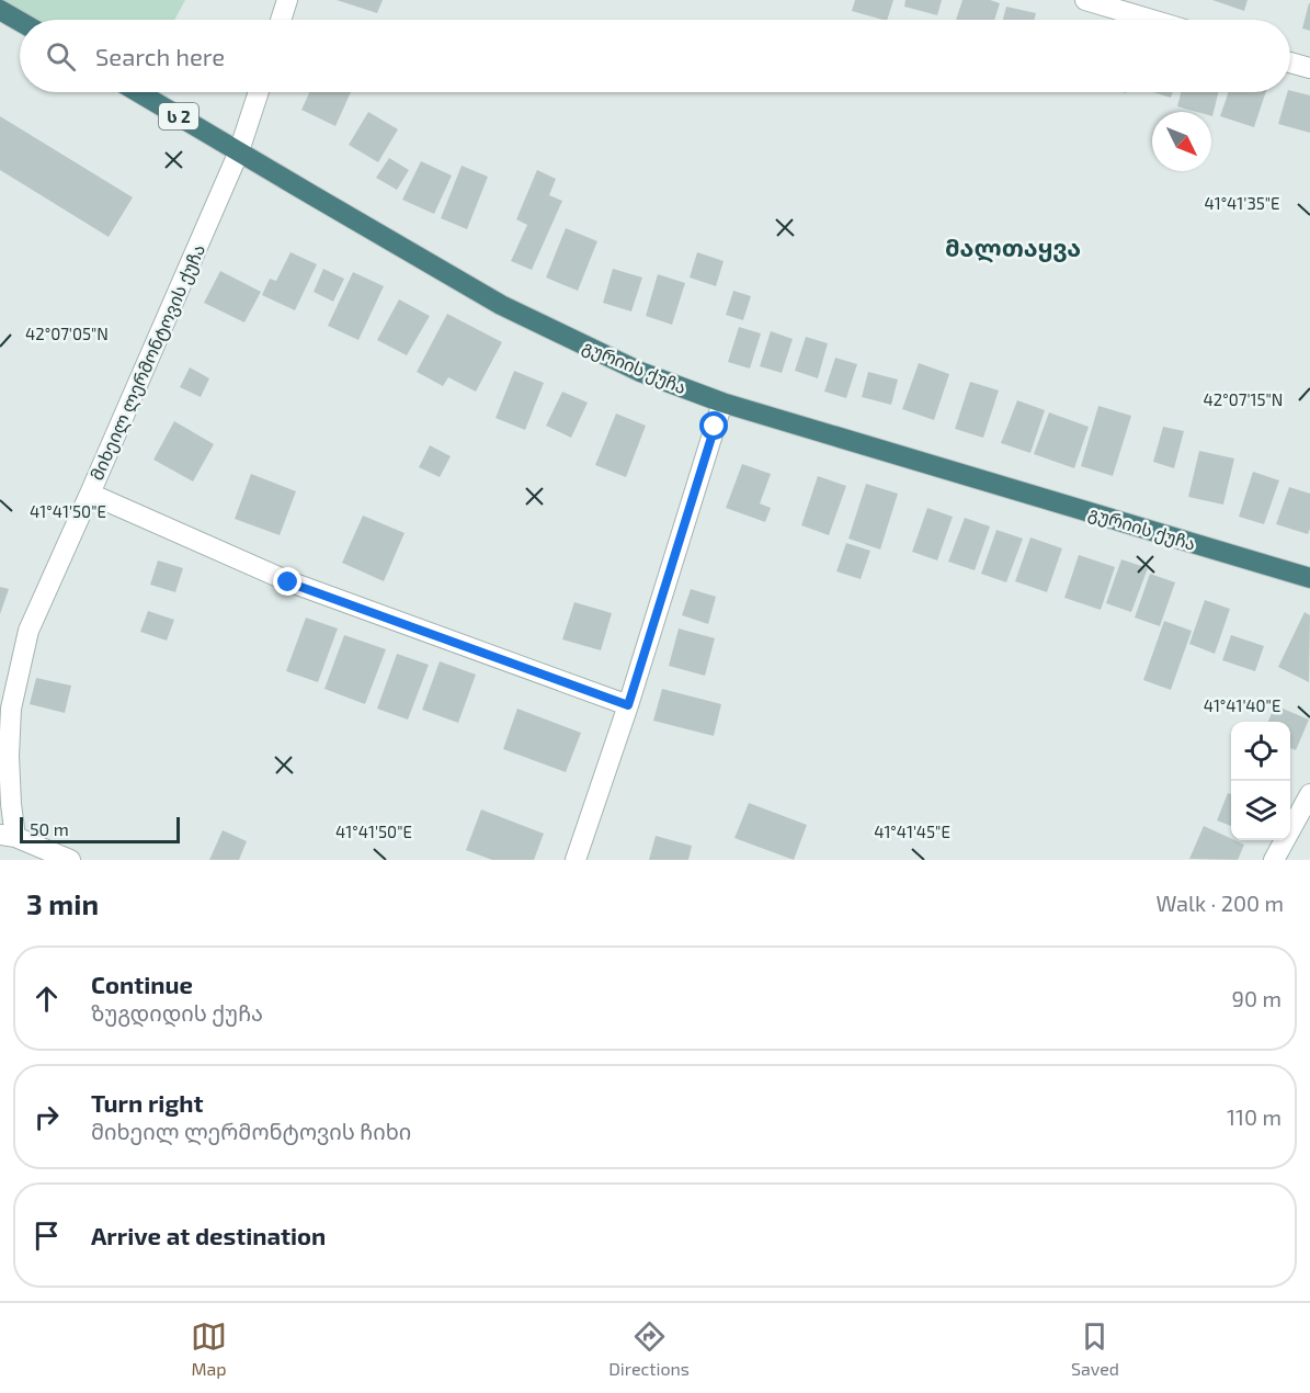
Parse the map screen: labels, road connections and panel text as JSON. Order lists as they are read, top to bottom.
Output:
{
  "streets": {
    "highway": ["ს 2", "გურიის ქუჩა"],
    "street": ["მიხეილ ლერმონტოვის ქუჩა"]
  },
  "crossings": [
    ["მიხეილ ლერმონტოვის ქუჩა", "გურიის ქუჩა"]
  ],
  "districts": ["მალთაყვა"],
  "scale_bar": "50 m",
  "north": "bottom right",
  "page": {
    "search": "Search here",
    "scale": "50 m",
    "heading": ["3 min", "Walk · 200 m"],
    "list": [
      ["Continue", "ზუგდიდის ქუჩა", "90 m"],
      ["Turn right", "მიხეილ ლერმონტოვის ჩიხი", "110 m"],
      "Arrive at destination"
    ],
    "nav": ["Map", "Directions", "Saved"]
  },
  "coordinates": [
    "41°41'35\"E",
    "42°07'05\"N",
    "42°07'15\"N",
    "41°41'50\"E",
    "41°41'40\"E",
    "41°41'45\"E"
  ]
}
